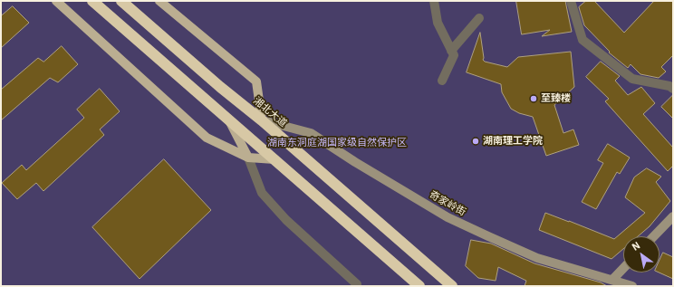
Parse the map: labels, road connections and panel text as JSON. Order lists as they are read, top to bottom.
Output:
{
  "streets": {
    "highway": ["湘北大道"],
    "street": ["奇家岭街"]
  },
  "crossings": [
    ["湘北大道", "奇家岭街"]
  ],
  "parks": ["湖南东洞庭湖国家级自然保护区"],
  "places": ["至臻楼", "湖南理工学院"],
  "north": "top left"
}
